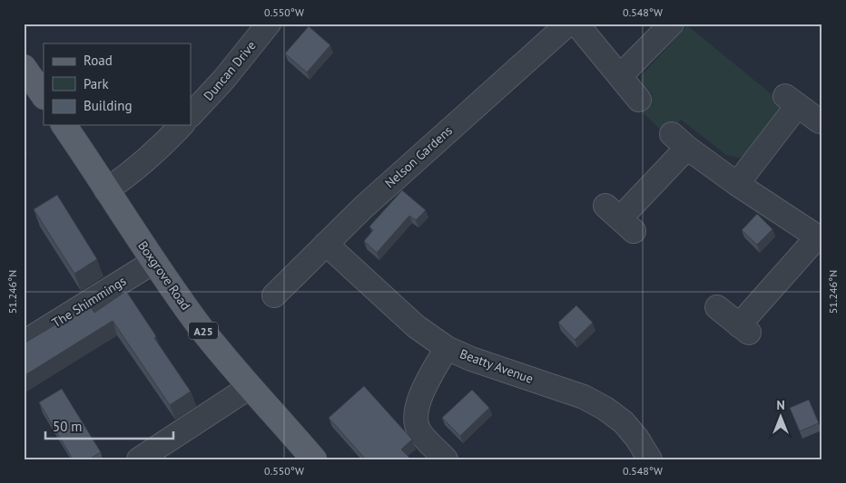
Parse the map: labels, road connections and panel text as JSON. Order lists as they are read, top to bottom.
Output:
{
  "streets": {
    "main road": ["Boxgrove Road", "A25"],
    "street": [
      "Duncan Drive",
      "Nelson Gardens",
      "The Shimmings",
      "Beatty Avenue"
    ]
  },
  "crossings": [
    ["Nelson Gardens", "Beatty Avenue"],
    ["Boxgrove Road", "The Shimmings"]
  ],
  "legend": ["Road", "Park", "Building"],
  "scale_bar": "50 m",
  "north": "top",
  "coordinates": ["0.550°W", "0.548°W", "51.246°N"]
}
